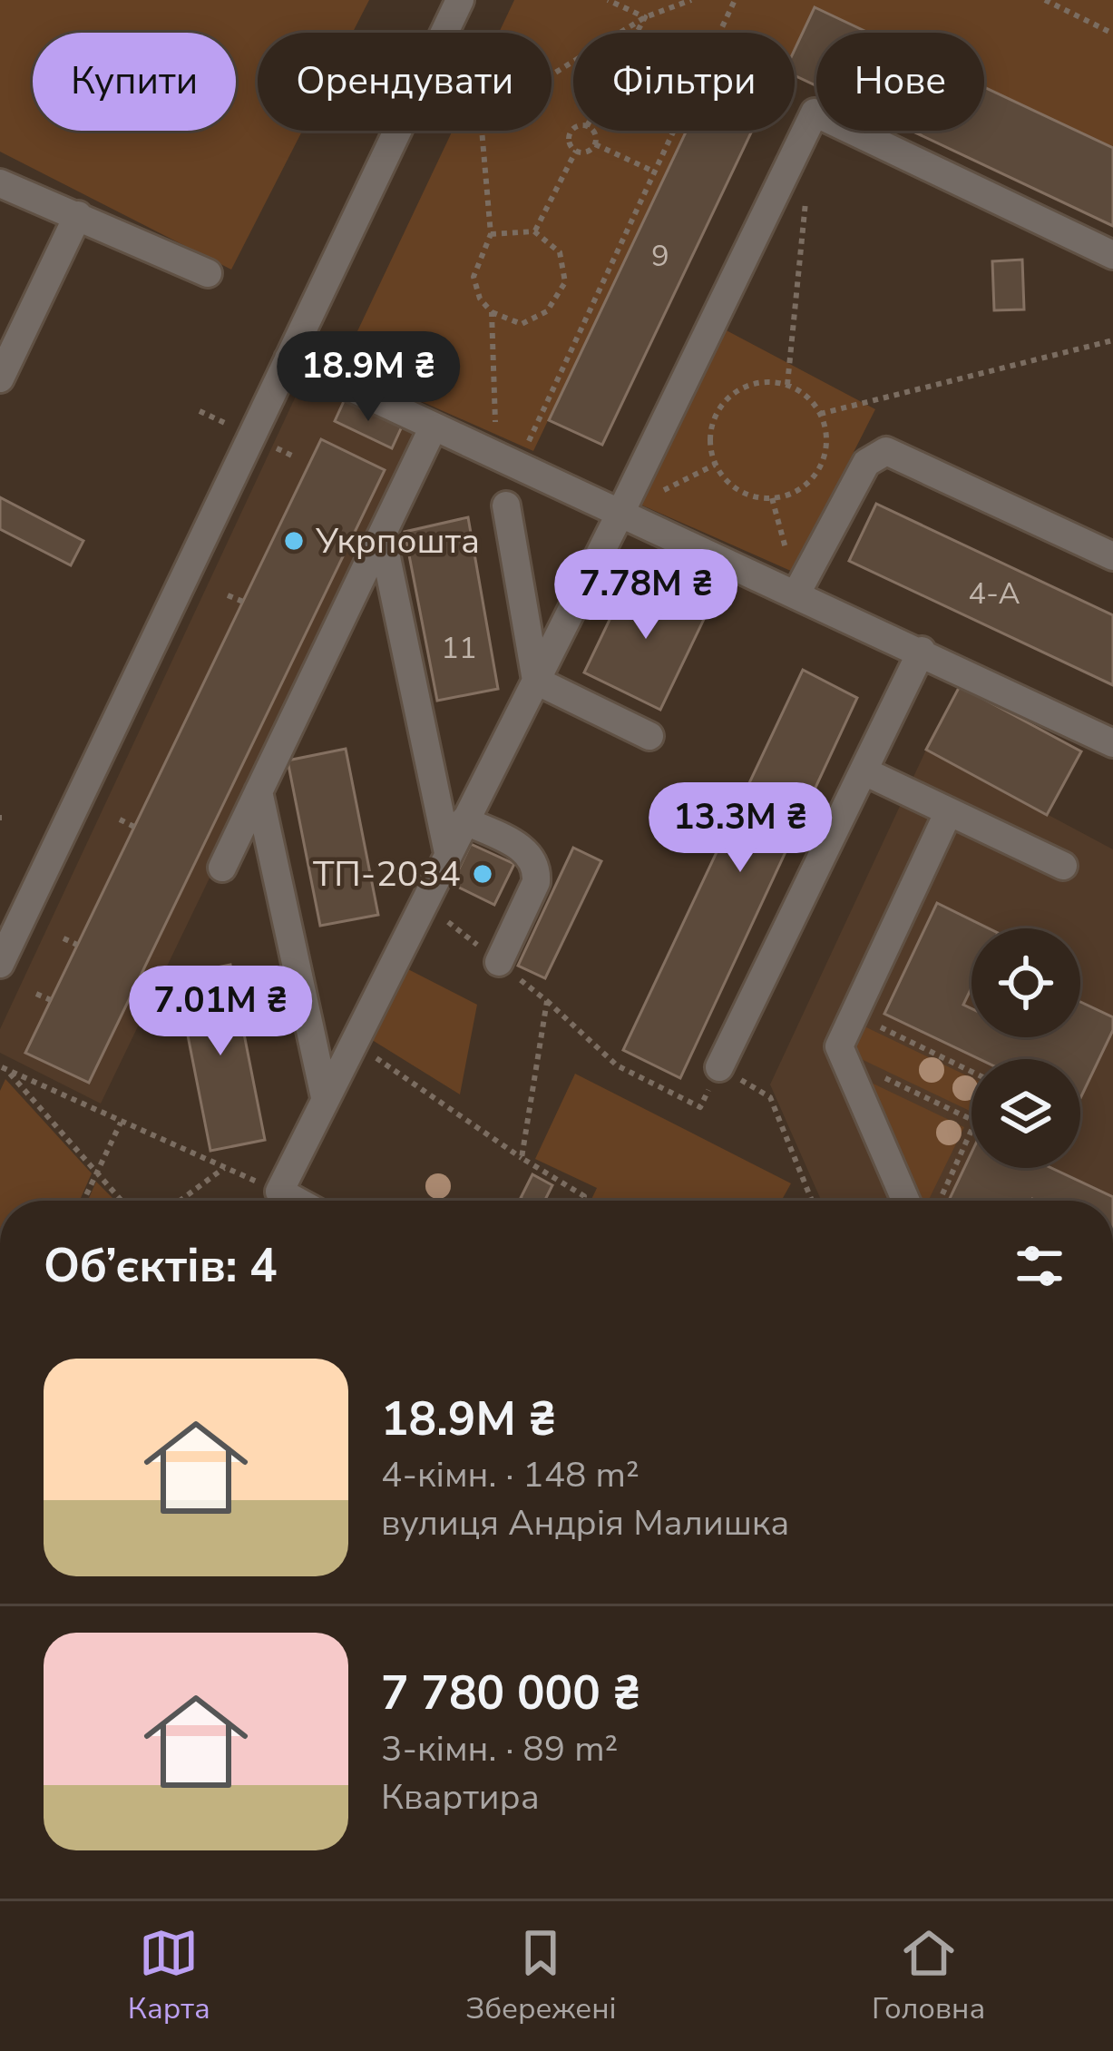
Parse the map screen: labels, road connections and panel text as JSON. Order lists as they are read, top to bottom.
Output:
{
  "places": ["Укрпошта", "ТП-2034"],
  "house_numbers": ["9", "4-А", "11"],
  "page": {
    "chip": [
      "Купити",
      "Орендувати",
      "Фільтри",
      "Нове"
    ],
    "price": [
      "18.9M ₴",
      "7.78M ₴",
      "13.3M ₴",
      "7.01M ₴"
    ],
    "heading": "Об’єктів: 4",
    "list": [
      {
        "name": "18.9M ₴",
        "note": "4-кімн. · 148 m² · вулиця Андрія Малишка"
      },
      {
        "name": "7 780 000 ₴",
        "note": "3-кімн. · 89 m² · Квартира"
      }
    ],
    "tabs": ["Карта", "Збережені", "Головна"]
  }
}
